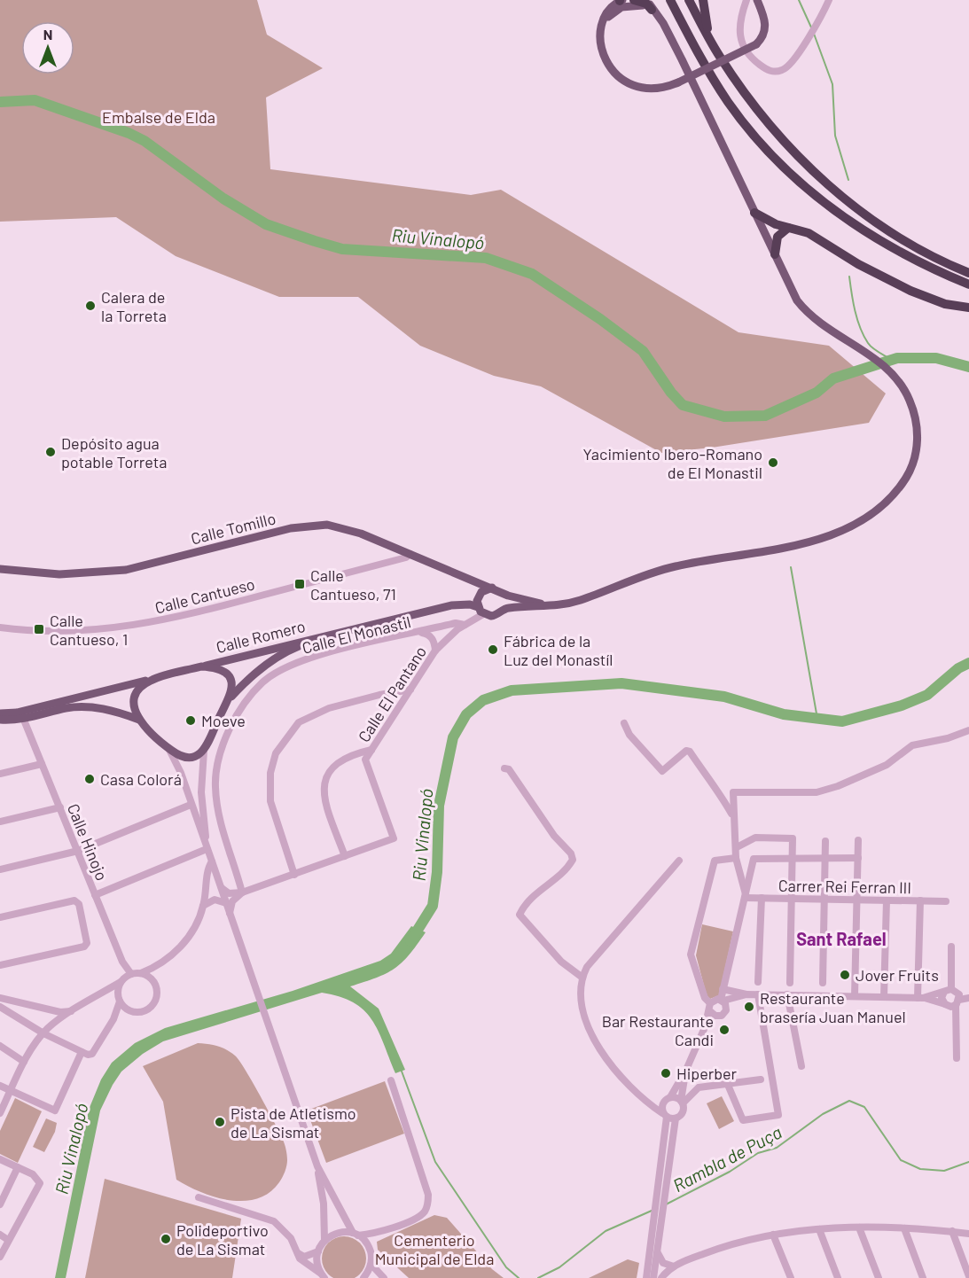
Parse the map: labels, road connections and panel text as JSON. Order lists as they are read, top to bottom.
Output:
{
  "streets": {
    "main road": ["Calle Tomillo", "Calle Romero"],
    "street": [
      "Calle Cantueso",
      "Calle El Monastil",
      "Calle El Pantano",
      "Calle Hinojo",
      "Carrer Rei Ferran III"
    ]
  },
  "crossings": [
    ["Calle Tomillo", "Calle Cantueso"],
    ["Calle Tomillo", "Calle Romero"],
    ["Calle Tomillo", "Calle El Pantano"],
    ["Calle El Monastil", "Calle El Pantano"],
    ["Calle Romero", "Calle El Pantano"]
  ],
  "districts": ["Sant Rafael"],
  "water": ["Riu Vinalopó", "Rambla de Puça"],
  "parks": ["Embalse de Elda", "Cementerio Municipal de Elda"],
  "places": {
    "other": [
      "Calera de la Torreta",
      "Depósito agua potable Torreta",
      "Yacimiento Ibero-Romano de El Monastil",
      "Fábrica de la Luz del Monastíl",
      "Moeve",
      "Casa Colorá",
      "Jover Fruits",
      "Restaurante brasería Juan Manuel",
      "Bar Restaurante Candi",
      "Hiperber",
      "Pista de Atletismo de La Sismat",
      "Polideportivo de La Sismat"
    ],
    "transit": ["Calle Cantueso, 71", "Calle Cantueso, 1"]
  },
  "north": "top"
}
